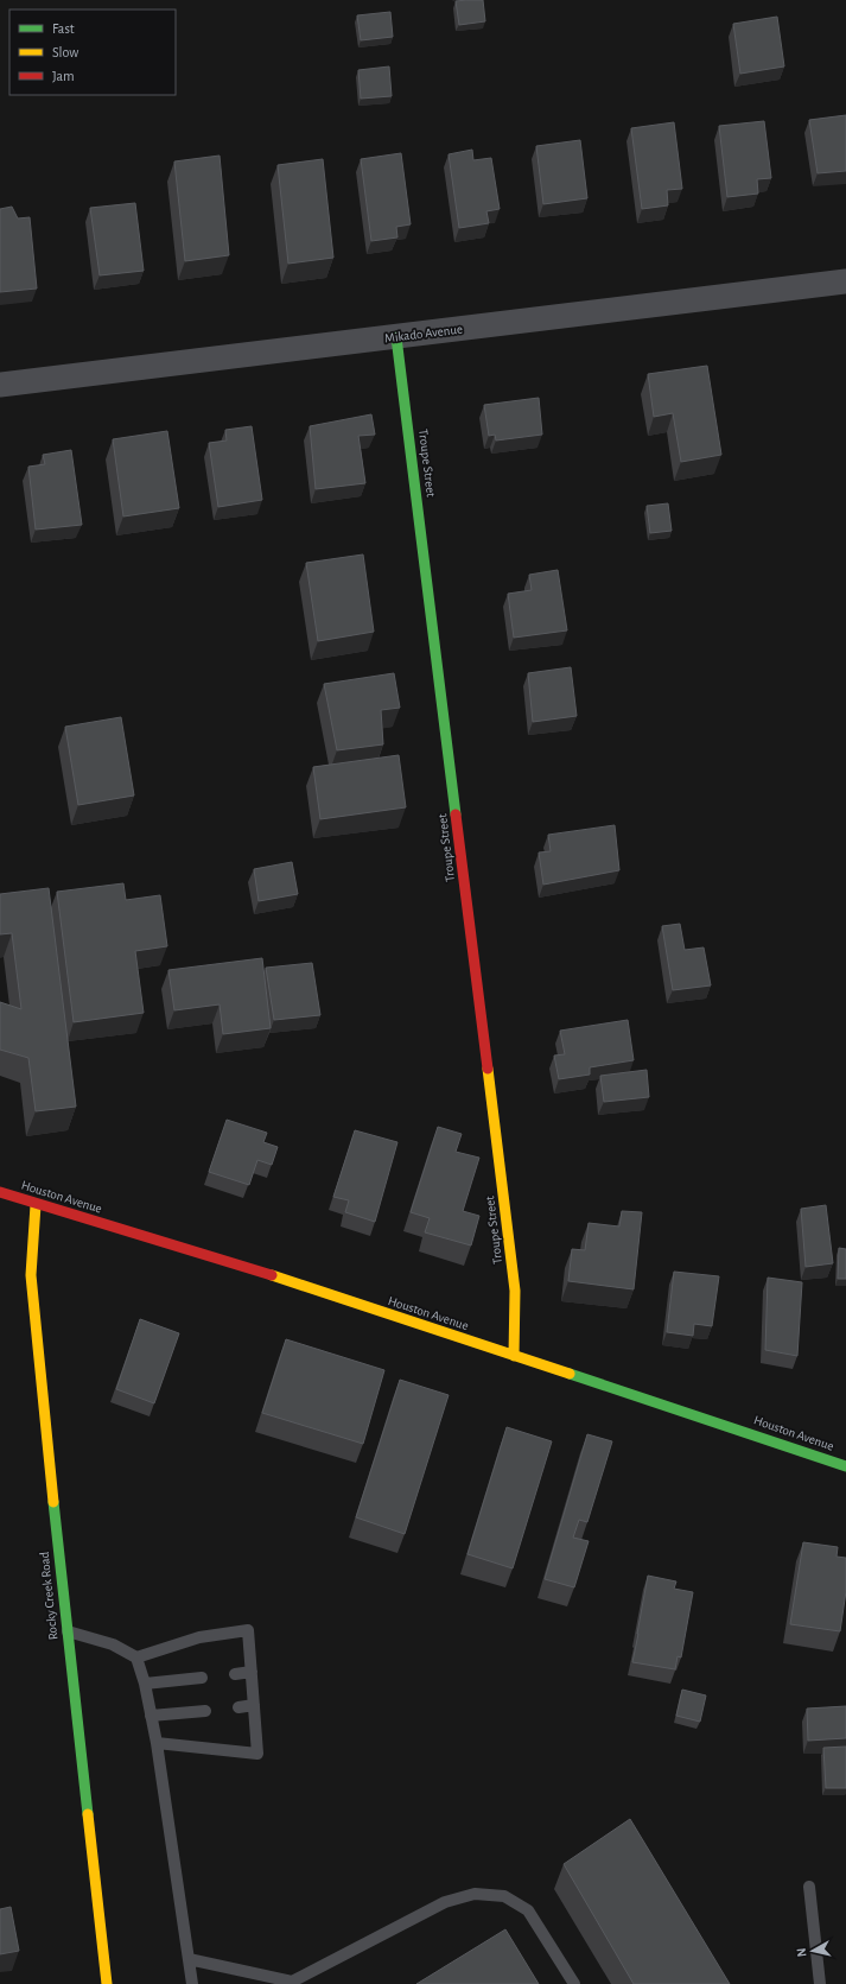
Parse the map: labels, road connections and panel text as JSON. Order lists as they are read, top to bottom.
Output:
{
  "streets": {
    "street": [
      "Mikado Avenue",
      "Troupe Street",
      "Houston Avenue",
      "Rocky Creek Road"
    ]
  },
  "crossings": [
    ["Mikado Avenue", "Troupe Street"],
    ["Troupe Street", "Houston Avenue"],
    ["Houston Avenue", "Rocky Creek Road"]
  ],
  "legend": ["Fast", "Slow", "Jam"],
  "north": "left"
}
